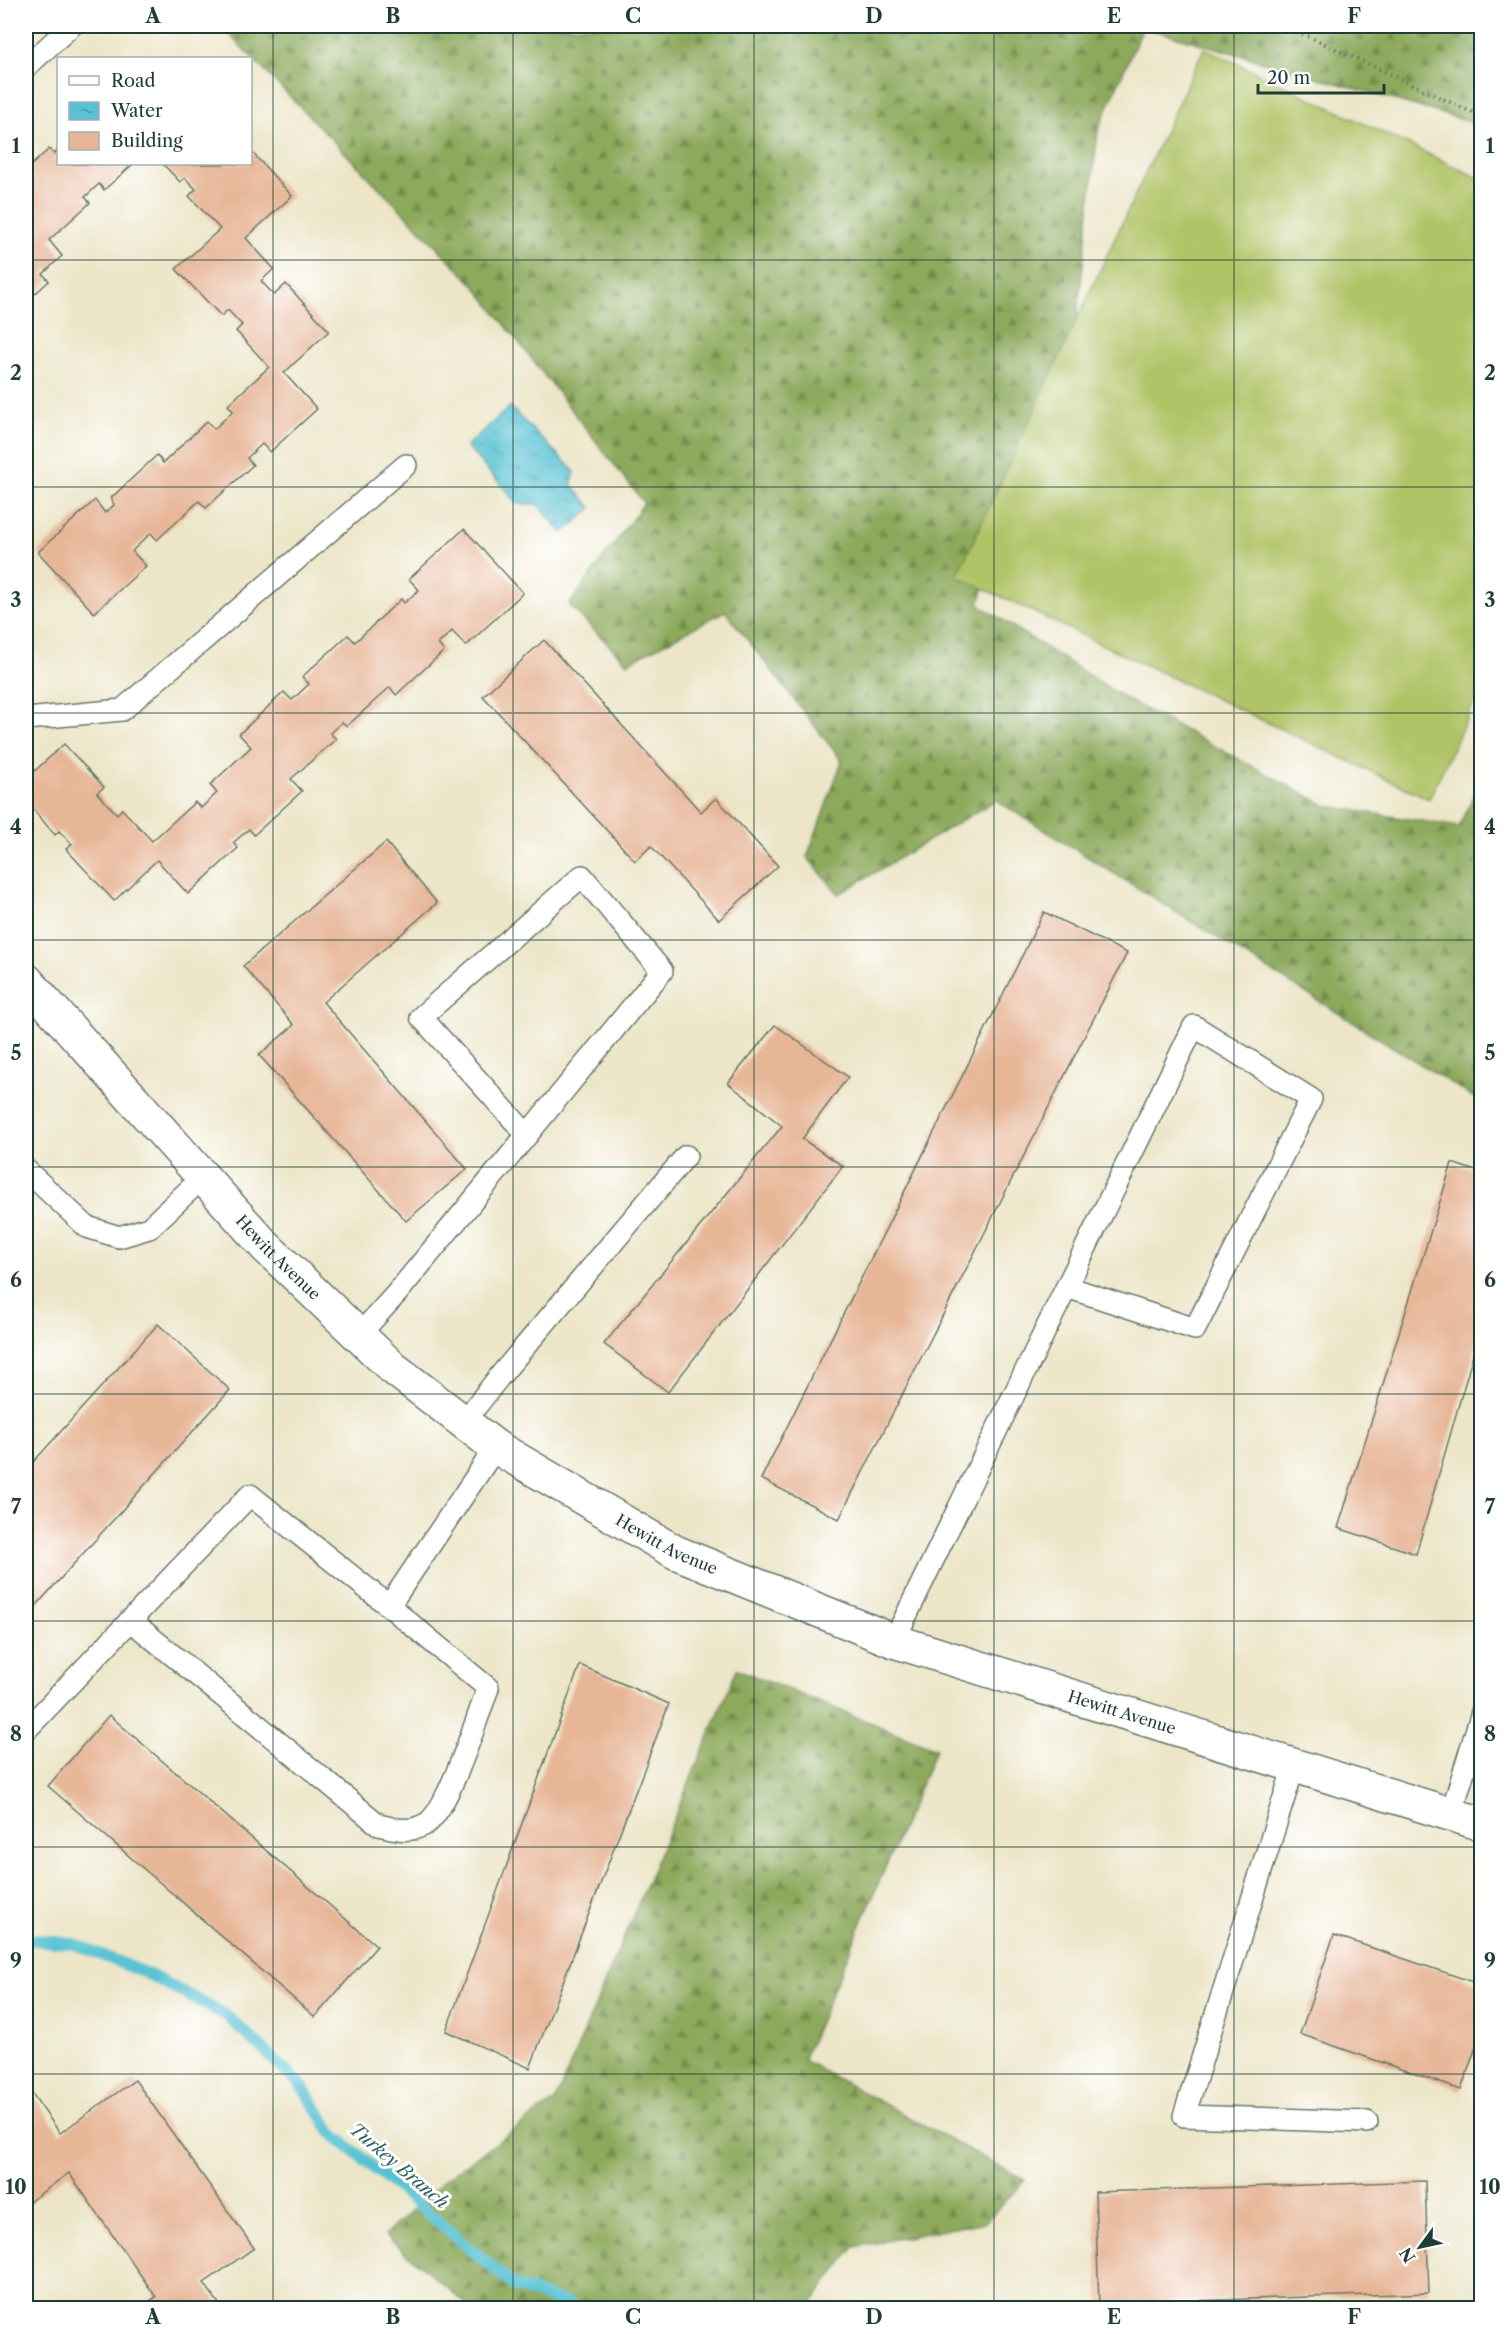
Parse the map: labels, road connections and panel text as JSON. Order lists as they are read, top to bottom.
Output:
{
  "streets": {
    "street": ["Hewitt Avenue"]
  },
  "water": ["Turkey Branch"],
  "legend": ["Road", "Water", "Building"],
  "scale_bar": "20 m",
  "north": "bottom left",
  "grid": {
    "columns": [
      "A",
      "B",
      "C",
      "D",
      "E",
      "F"
    ],
    "rows": [
      "1",
      "2",
      "3",
      "4",
      "5",
      "6",
      "7",
      "8",
      "9",
      "10"
    ]
  }
}
